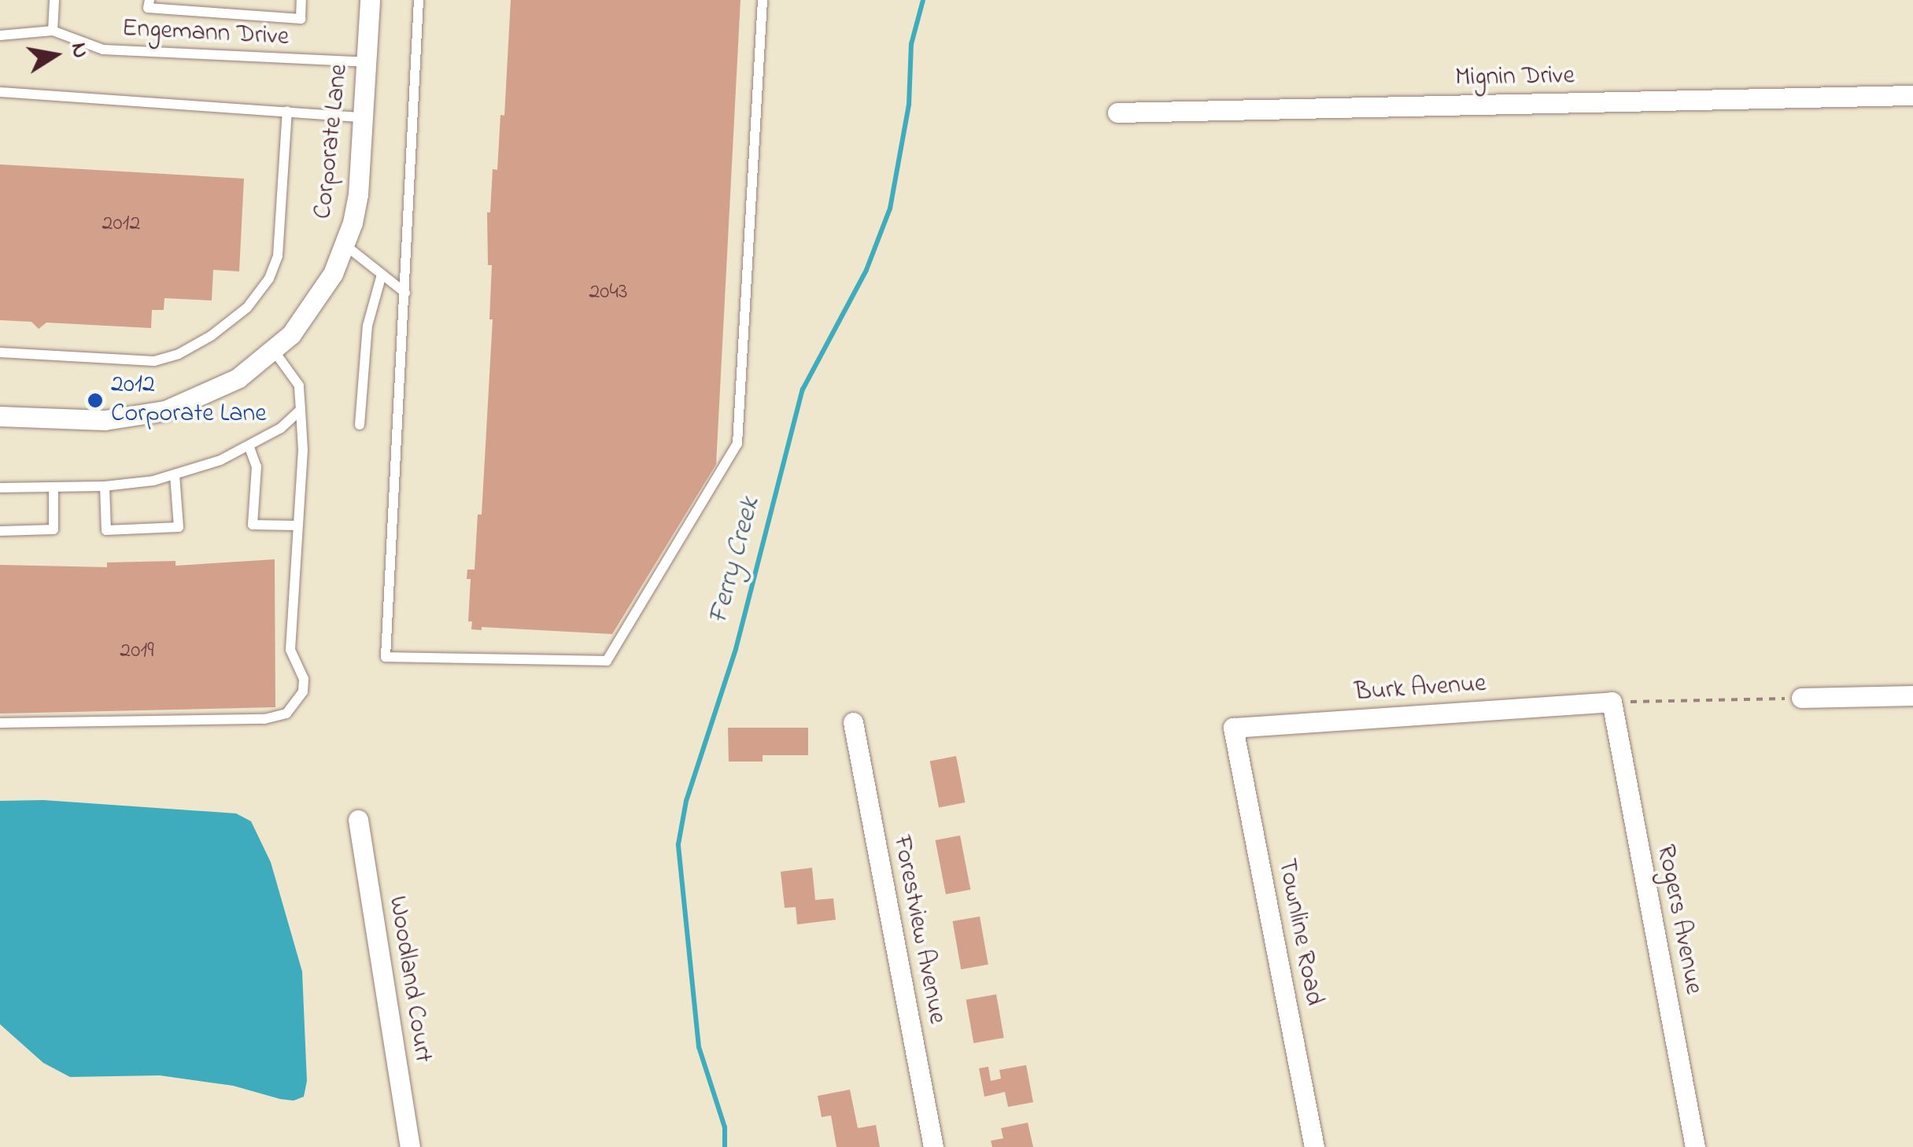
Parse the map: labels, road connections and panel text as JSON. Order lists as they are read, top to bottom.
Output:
{
  "streets": {
    "street": [
      "Mignin Drive",
      "Corporate Lane",
      "Burk Avenue",
      "Rogers Avenue",
      "Forestview Avenue",
      "Townline Road",
      "Woodland Court"
    ],
    "lane": ["Engemann Drive"]
  },
  "crossings": [
    ["Engemann Drive", "Corporate Lane"],
    ["Burk Avenue", "Rogers Avenue"],
    ["Burk Avenue", "Townline Road"]
  ],
  "water": ["Ferry Creek"],
  "places": ["2012 Corporate Lane"],
  "house_numbers": ["2012", "2043", "2019"],
  "north": "right"
}
